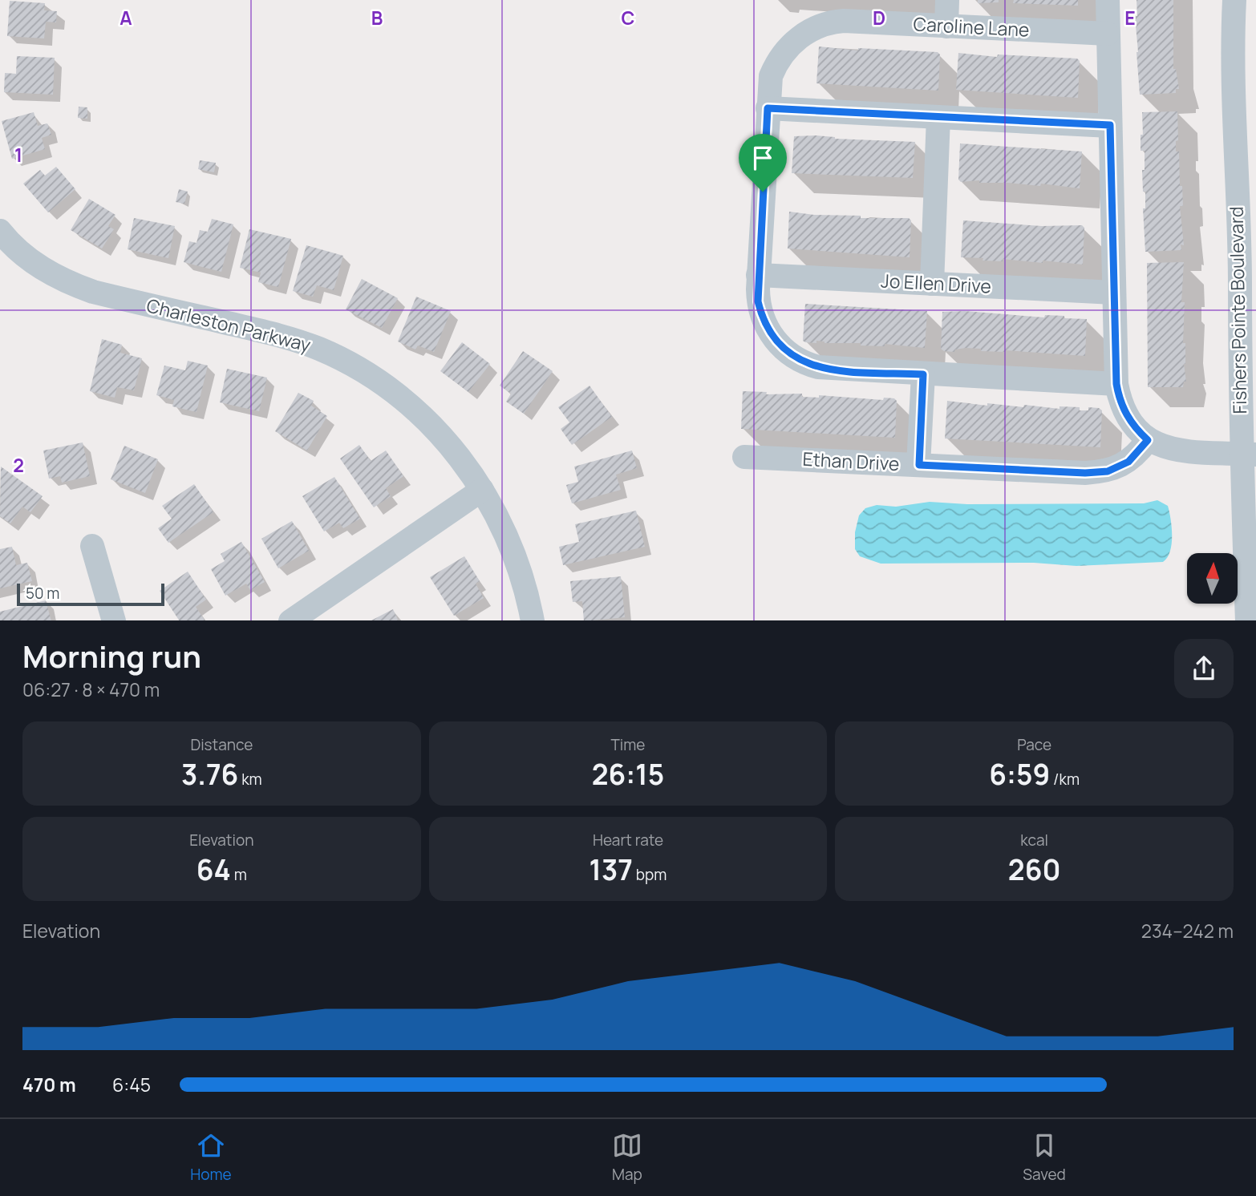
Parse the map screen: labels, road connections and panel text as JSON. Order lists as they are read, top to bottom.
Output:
{
  "streets": {
    "street": [
      "Caroline Lane",
      "Jo Ellen Drive",
      "Fishers Pointe Boulevard",
      "Charleston Parkway",
      "Ethan Drive"
    ]
  },
  "crossings": [
    ["Caroline Lane", "Jo Ellen Drive"]
  ],
  "scale_bar": "50 m",
  "north": "top",
  "page": {
    "scale": "50 m",
    "heading": ["Morning run", "06:27 · 8 × 470 m"],
    "stats": [
      ["Distance", "3.76 km"],
      ["Time", "26:15"],
      ["Pace", "6:59 /km"],
      ["Elevation", "64 m"],
      ["Heart rate", "137 bpm"],
      ["kcal", "260"]
    ],
    "chart": ["Elevation", "234–242 m"],
    "list": [
      {
        "name": "470 m",
        "note": "6:45"
      }
    ],
    "tabs": ["Home", "Map", "Saved"]
  },
  "grid": {
    "columns": [
      "A",
      "B",
      "C",
      "D",
      "E"
    ],
    "rows": ["1", "2"]
  }
}
